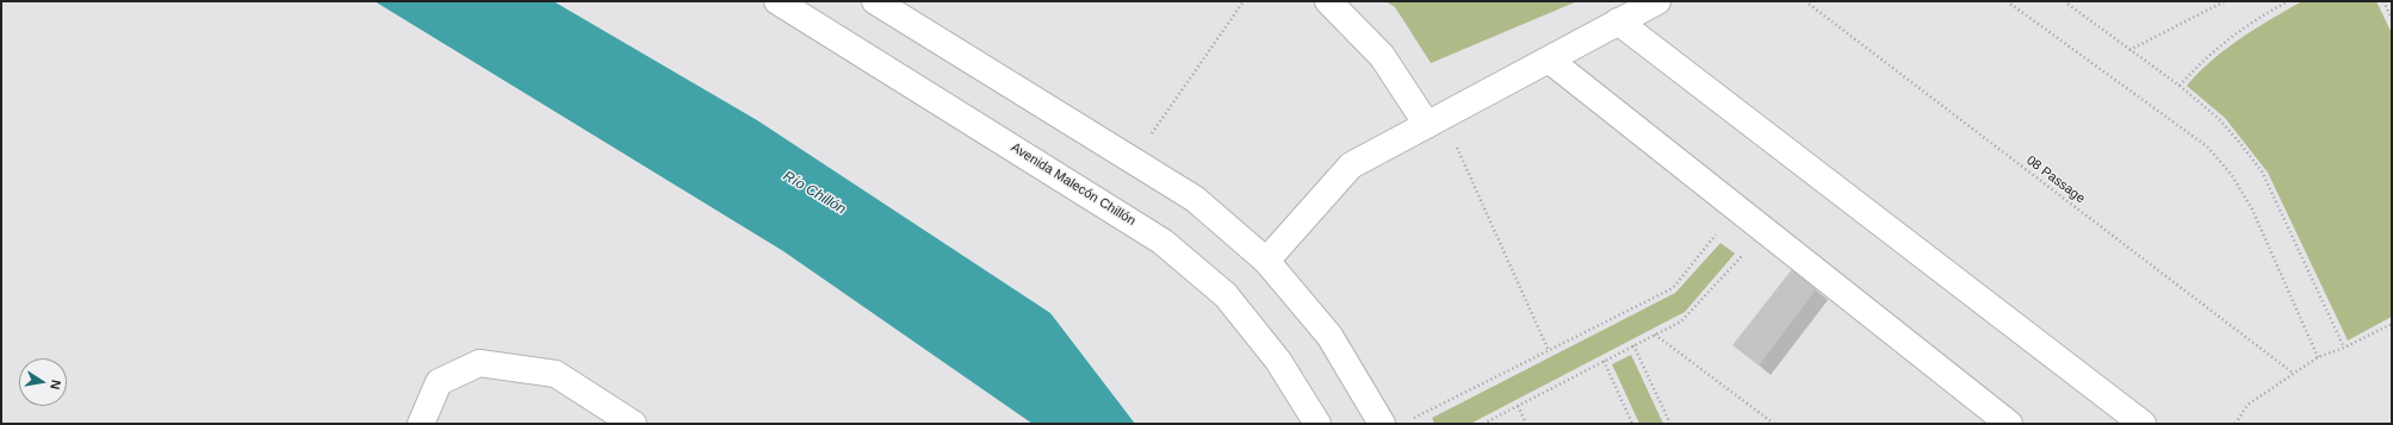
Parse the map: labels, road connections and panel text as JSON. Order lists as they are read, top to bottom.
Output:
{
  "streets": {
    "street": ["Avenida Malecón Chillón"],
    "path": ["08 Passage"]
  },
  "water": ["Río Chillón"],
  "north": "right"
}
